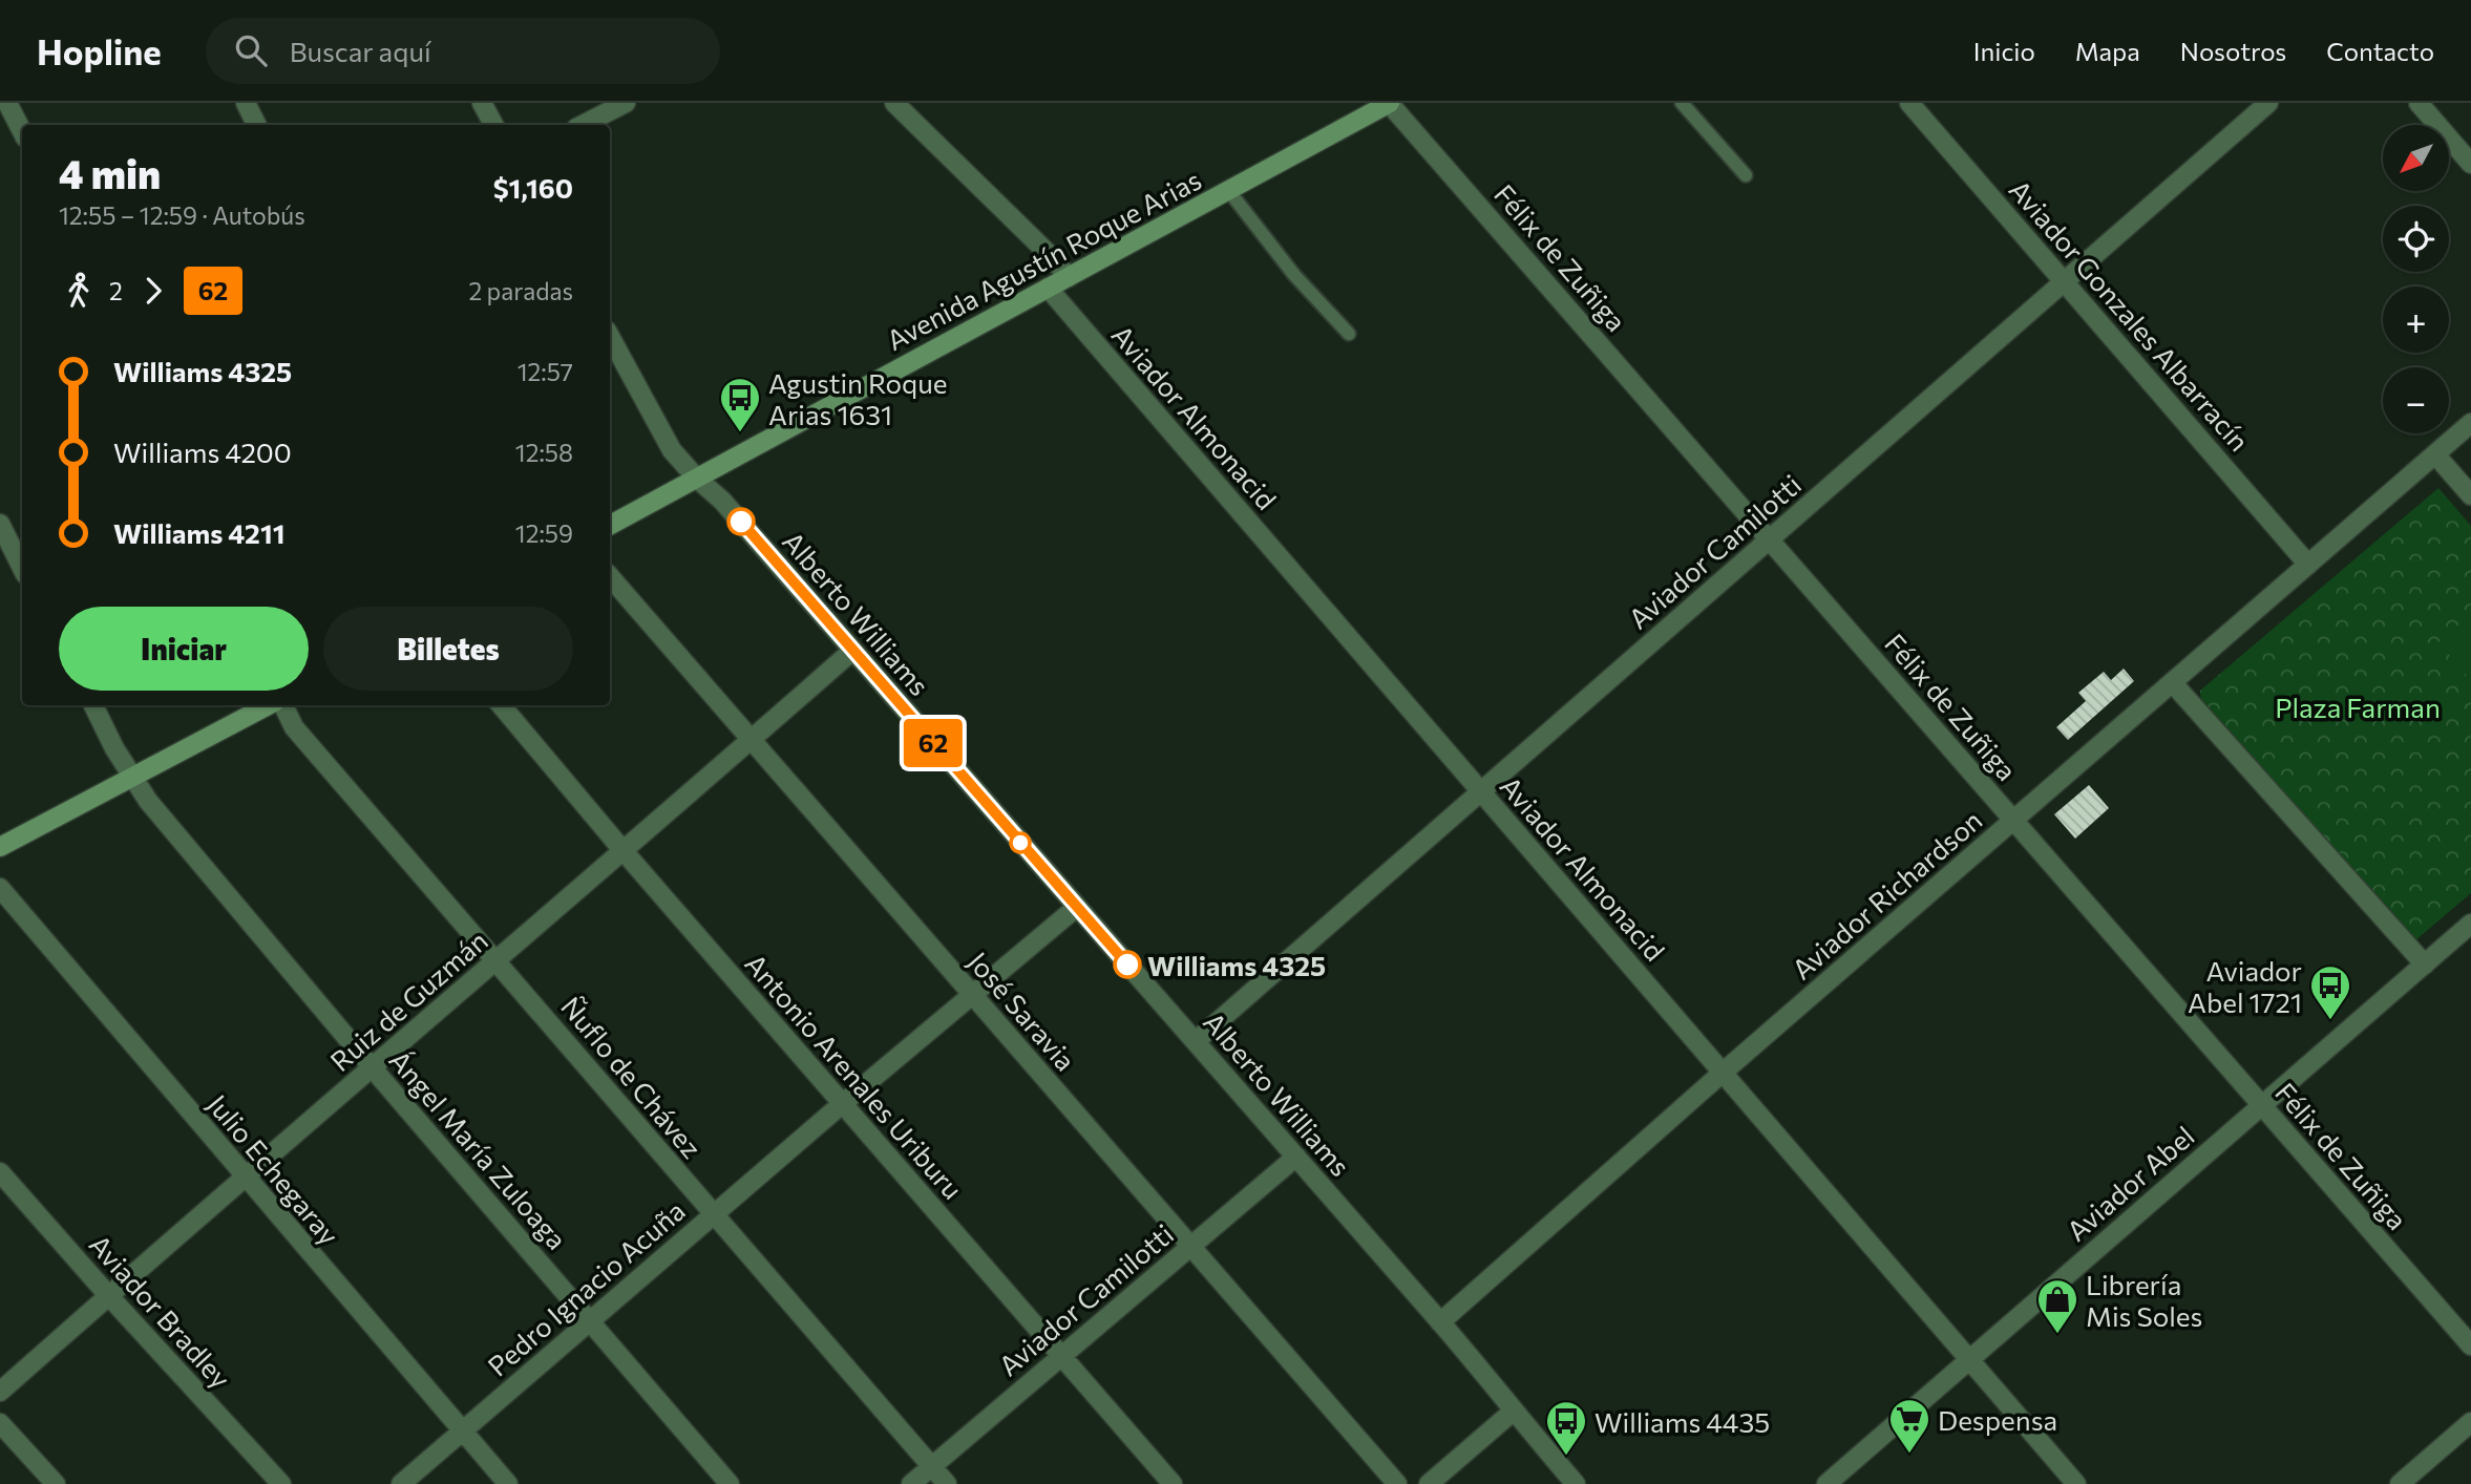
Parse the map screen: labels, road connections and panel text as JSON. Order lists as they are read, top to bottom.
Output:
{
  "streets": {
    "main road": ["Avenida Agustín Roque Arias"],
    "street": [
      "Félix de Zuñiga",
      "Aviador Gonzales Albarracín",
      "Aviador Almonacid",
      "Aviador Camilotti",
      "Alberto Williams",
      "Aviador Richardson",
      "Ruiz de Guzmán",
      "José Saravia",
      "Antonio Arenales Uriburu",
      "Ñuflo de Chávez",
      "Ángel María Zuloaga",
      "Julio Echegaray",
      "Aviador Abel",
      "Pedro Ignacio Acuña",
      "Aviador Bradley"
    ]
  },
  "crossings": [
    ["Félix de Zuñiga", "Avenida Agustín Roque Arias"],
    ["Félix de Zuñiga", "Aviador Camilotti"],
    ["Félix de Zuñiga", "Aviador Richardson"],
    ["Félix de Zuñiga", "Aviador Abel"],
    ["Avenida Agustín Roque Arias", "Aviador Almonacid"],
    ["Avenida Agustín Roque Arias", "Alberto Williams"],
    ["Aviador Gonzales Albarracín", "Aviador Camilotti"],
    ["Aviador Gonzales Albarracín", "Aviador Richardson"],
    ["Aviador Almonacid", "Aviador Camilotti"],
    ["Aviador Almonacid", "Aviador Richardson"],
    ["Aviador Almonacid", "Aviador Abel"],
    ["Aviador Camilotti", "Alberto Williams"],
    ["Aviador Camilotti", "José Saravia"],
    ["Aviador Camilotti", "Antonio Arenales Uriburu"],
    ["Aviador Camilotti", "Ñuflo de Chávez"],
    ["Alberto Williams", "Aviador Richardson"],
    ["Alberto Williams", "Ruiz de Guzmán"],
    ["Alberto Williams", "Pedro Ignacio Acuña"],
    ["Ruiz de Guzmán", "José Saravia"],
    ["Ruiz de Guzmán", "Antonio Arenales Uriburu"],
    ["Ruiz de Guzmán", "Ñuflo de Chávez"],
    ["Ruiz de Guzmán", "Ángel María Zuloaga"],
    ["Ruiz de Guzmán", "Julio Echegaray"],
    ["Ruiz de Guzmán", "Aviador Bradley"],
    ["José Saravia", "Pedro Ignacio Acuña"],
    ["Antonio Arenales Uriburu", "Pedro Ignacio Acuña"],
    ["Ñuflo de Chávez", "Pedro Ignacio Acuña"],
    ["Ángel María Zuloaga", "Pedro Ignacio Acuña"],
    ["Julio Echegaray", "Pedro Ignacio Acuña"]
  ],
  "parks": ["Plaza Farman"],
  "places": {
    "bus stop": ["Agustin Roque Arias 1631", "Aviador Abel 1721", "Williams 4435"],
    "other": ["Williams 4325"],
    "shop": ["Librería Mis Soles"],
    "supermarket": ["Despensa"]
  },
  "lines": ["bus line 62"],
  "north": "bottom left",
  "page": {
    "header": "Hopline",
    "search": "Buscar aquí",
    "nav": [
      "Inicio",
      "Mapa",
      "Nosotros",
      "Contacto"
    ],
    "on_map": "62",
    "map_buttons": ["+", "−"],
    "heading": ["4 min", "12:55 – 12:59 · Autobús", "$1,160"],
    "legs": ["2", "62", "2 paradas"],
    "list": [
      {
        "name": "Williams 4325",
        "value": "12:57"
      },
      {
        "name": "Williams 4200",
        "value": "12:58"
      },
      {
        "name": "Williams 4211",
        "value": "12:59"
      }
    ],
    "buttons": ["Iniciar", "Billetes"]
  }
}
